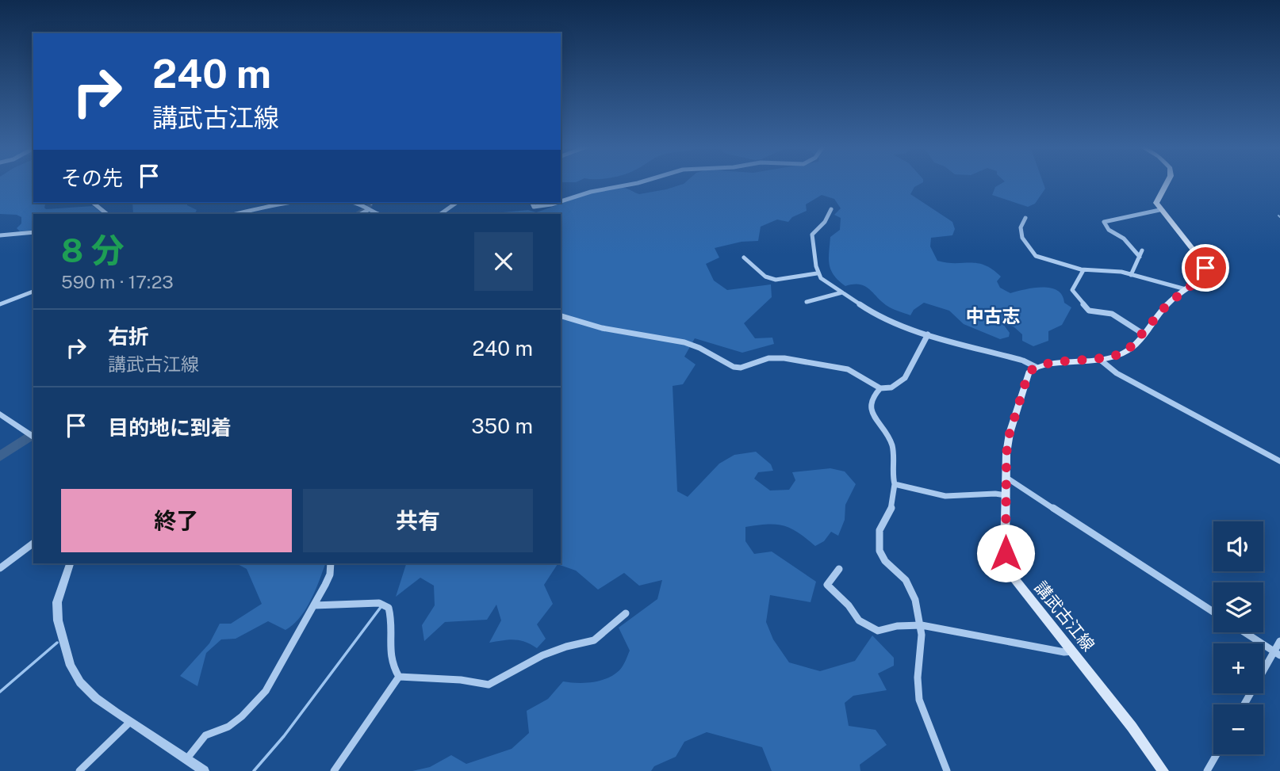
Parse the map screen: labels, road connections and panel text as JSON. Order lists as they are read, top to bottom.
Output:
{
  "streets": {
    "main road": ["講武古江線"]
  },
  "districts": ["中古志"],
  "page": {
    "turn": ["240 m", "講武古江線"],
    "then": "その先",
    "heading": ["8 分", "590 m · 17:23"],
    "list": [
      {
        "name": "右折",
        "note": "講武古江線",
        "value": "240 m"
      },
      {
        "name": "目的地に到着",
        "value": "350 m"
      }
    ],
    "buttons": ["終了", "共有"],
    "map_buttons": ["+", "−"]
  }
}
